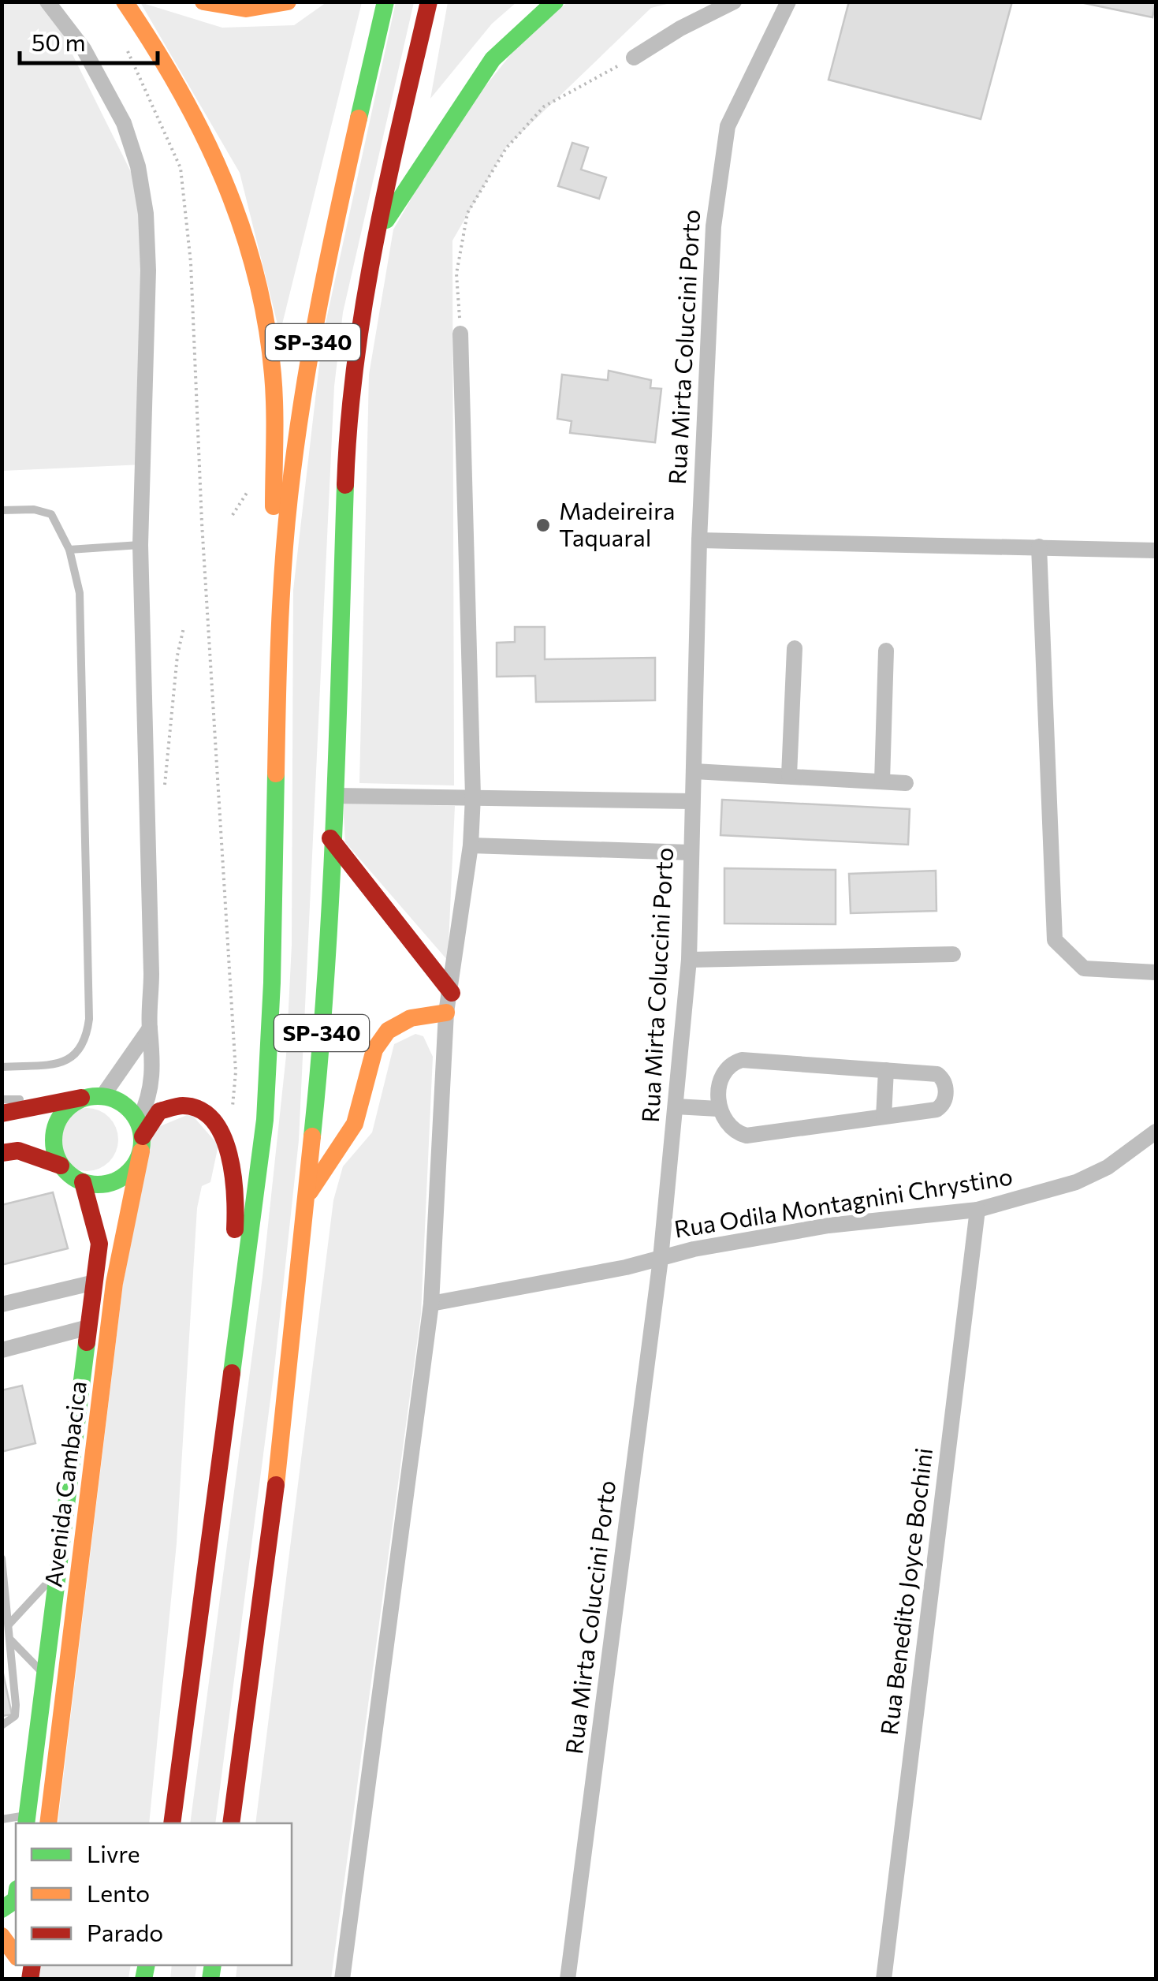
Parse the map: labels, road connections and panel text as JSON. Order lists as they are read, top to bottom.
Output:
{
  "streets": {
    "main road": ["SP-340", "Avenida Cambacica"],
    "street": ["Rua Mirta Coluccini Porto", "Rua Odila Montagnini Chrystino", "Rua Benedito Joyce Bochini"]
  },
  "crossings": [
    ["Rua Mirta Coluccini Porto", "Rua Odila Montagnini Chrystino"],
    ["Rua Odila Montagnini Chrystino", "Rua Benedito Joyce Bochini"]
  ],
  "places": ["Madeireira Taquaral"],
  "legend": ["Livre", "Lento", "Parado"],
  "scale_bar": "50 m"
}
